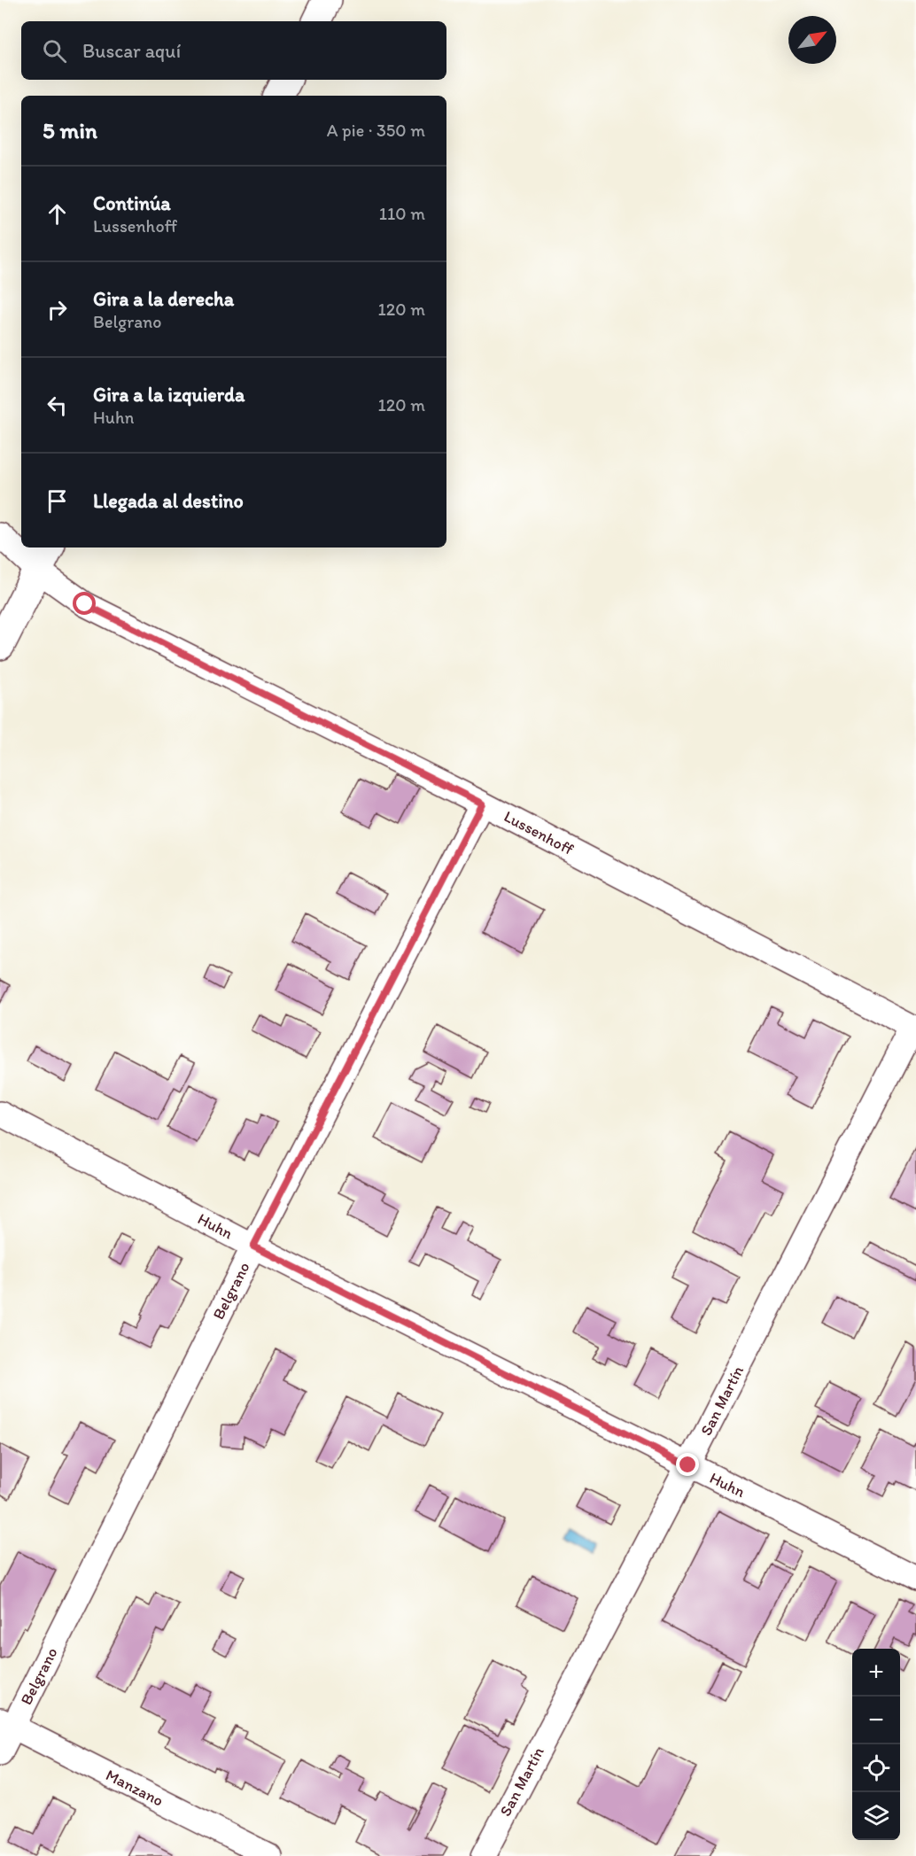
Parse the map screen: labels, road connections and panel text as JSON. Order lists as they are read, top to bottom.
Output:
{
  "streets": {
    "street": [
      "Lussenhoff",
      "Huhn",
      "Belgrano",
      "San Martín",
      "Manzano"
    ]
  },
  "crossings": [
    ["Lussenhoff", "Belgrano"],
    ["Lussenhoff", "San Martín"],
    ["Huhn", "Belgrano"],
    ["Huhn", "San Martín"],
    ["Belgrano", "Manzano"]
  ],
  "north": "top right",
  "page": {
    "search": "Buscar aquí",
    "heading": ["5 min", "A pie · 350 m"],
    "list": [
      ["Continúa", "Lussenhoff", "110 m"],
      ["Gira a la derecha", "Belgrano", "120 m"],
      ["Gira a la izquierda", "Huhn", "120 m"],
      "Llegada al destino"
    ],
    "map_buttons": ["+", "−"]
  }
}
